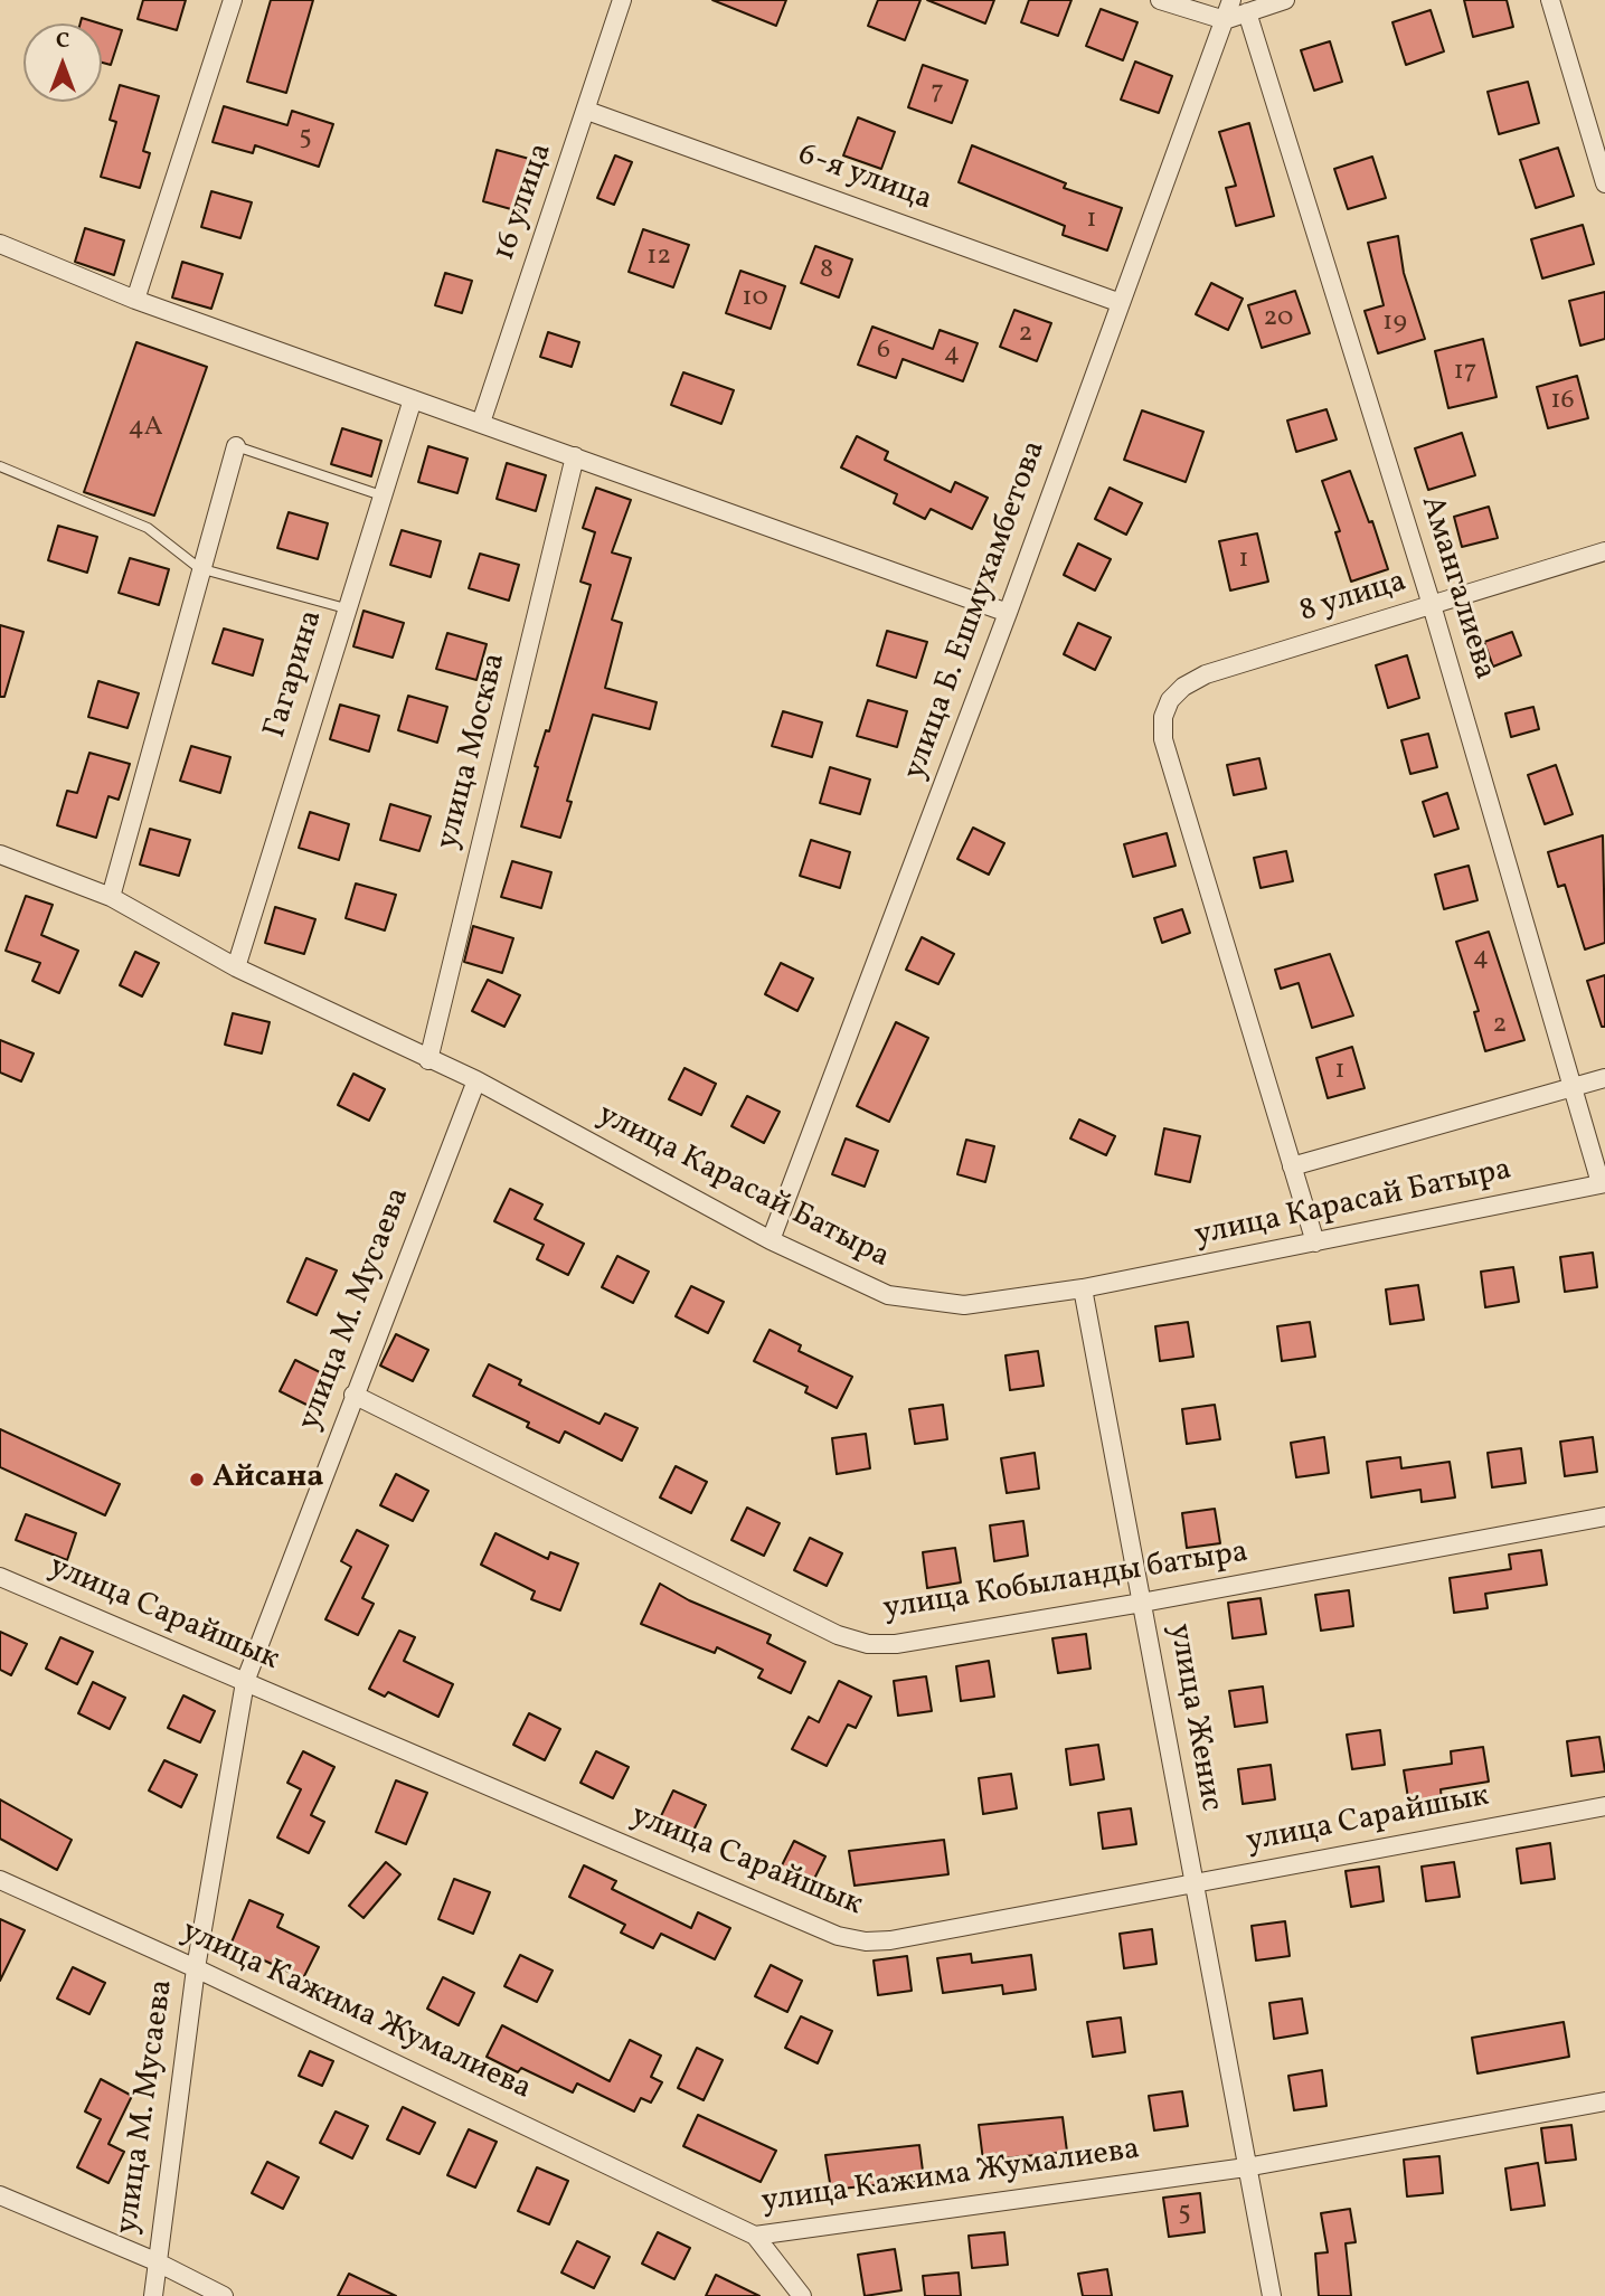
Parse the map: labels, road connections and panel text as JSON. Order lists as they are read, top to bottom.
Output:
{
  "streets": {
    "street": [
      "6-я улица",
      "16 улица",
      "Амангалиева",
      "8 улица",
      "улица Б. Ешмухамбетова",
      "Гагарина",
      "улица Москва",
      "улица Карасай Батыра",
      "улица М. Мусаева",
      "улица Кобыланды батыра",
      "улица Сарайшык",
      "улица Женис",
      "улица Кажима Жумалиева"
    ]
  },
  "crossings": [
    ["6-я улица", "16 улица"],
    ["6-я улица", "улица Б. Ешмухамбетова"],
    ["Амангалиева", "8 улица"],
    ["Амангалиева", "улица Карасай Батыра"],
    ["улица Б. Ешмухамбетова", "улица Карасай Батыра"],
    ["Гагарина", "улица Карасай Батыра"],
    ["улица Москва", "улица Карасай Батыра"],
    ["улица Карасай Батыра", "улица М. Мусаева"],
    ["улица Карасай Батыра", "улица Женис"],
    ["улица М. Мусаева", "улица Кобыланды батыра"],
    ["улица М. Мусаева", "улица Сарайшык"],
    ["улица М. Мусаева", "улица Кажима Жумалиева"],
    ["улица Кобыланды батыра", "улица Женис"],
    ["улица Сарайшык", "улица Женис"],
    ["улица Женис", "улица Кажима Жумалиева"]
  ],
  "places": ["Айсана"],
  "house_numbers": [
    "7",
    "5",
    "1",
    "12",
    "8",
    "10",
    "20",
    "19",
    "2",
    "6",
    "4",
    "17",
    "16",
    "4А",
    "1",
    "4",
    "2",
    "1",
    "5"
  ],
  "north": "top"
}
